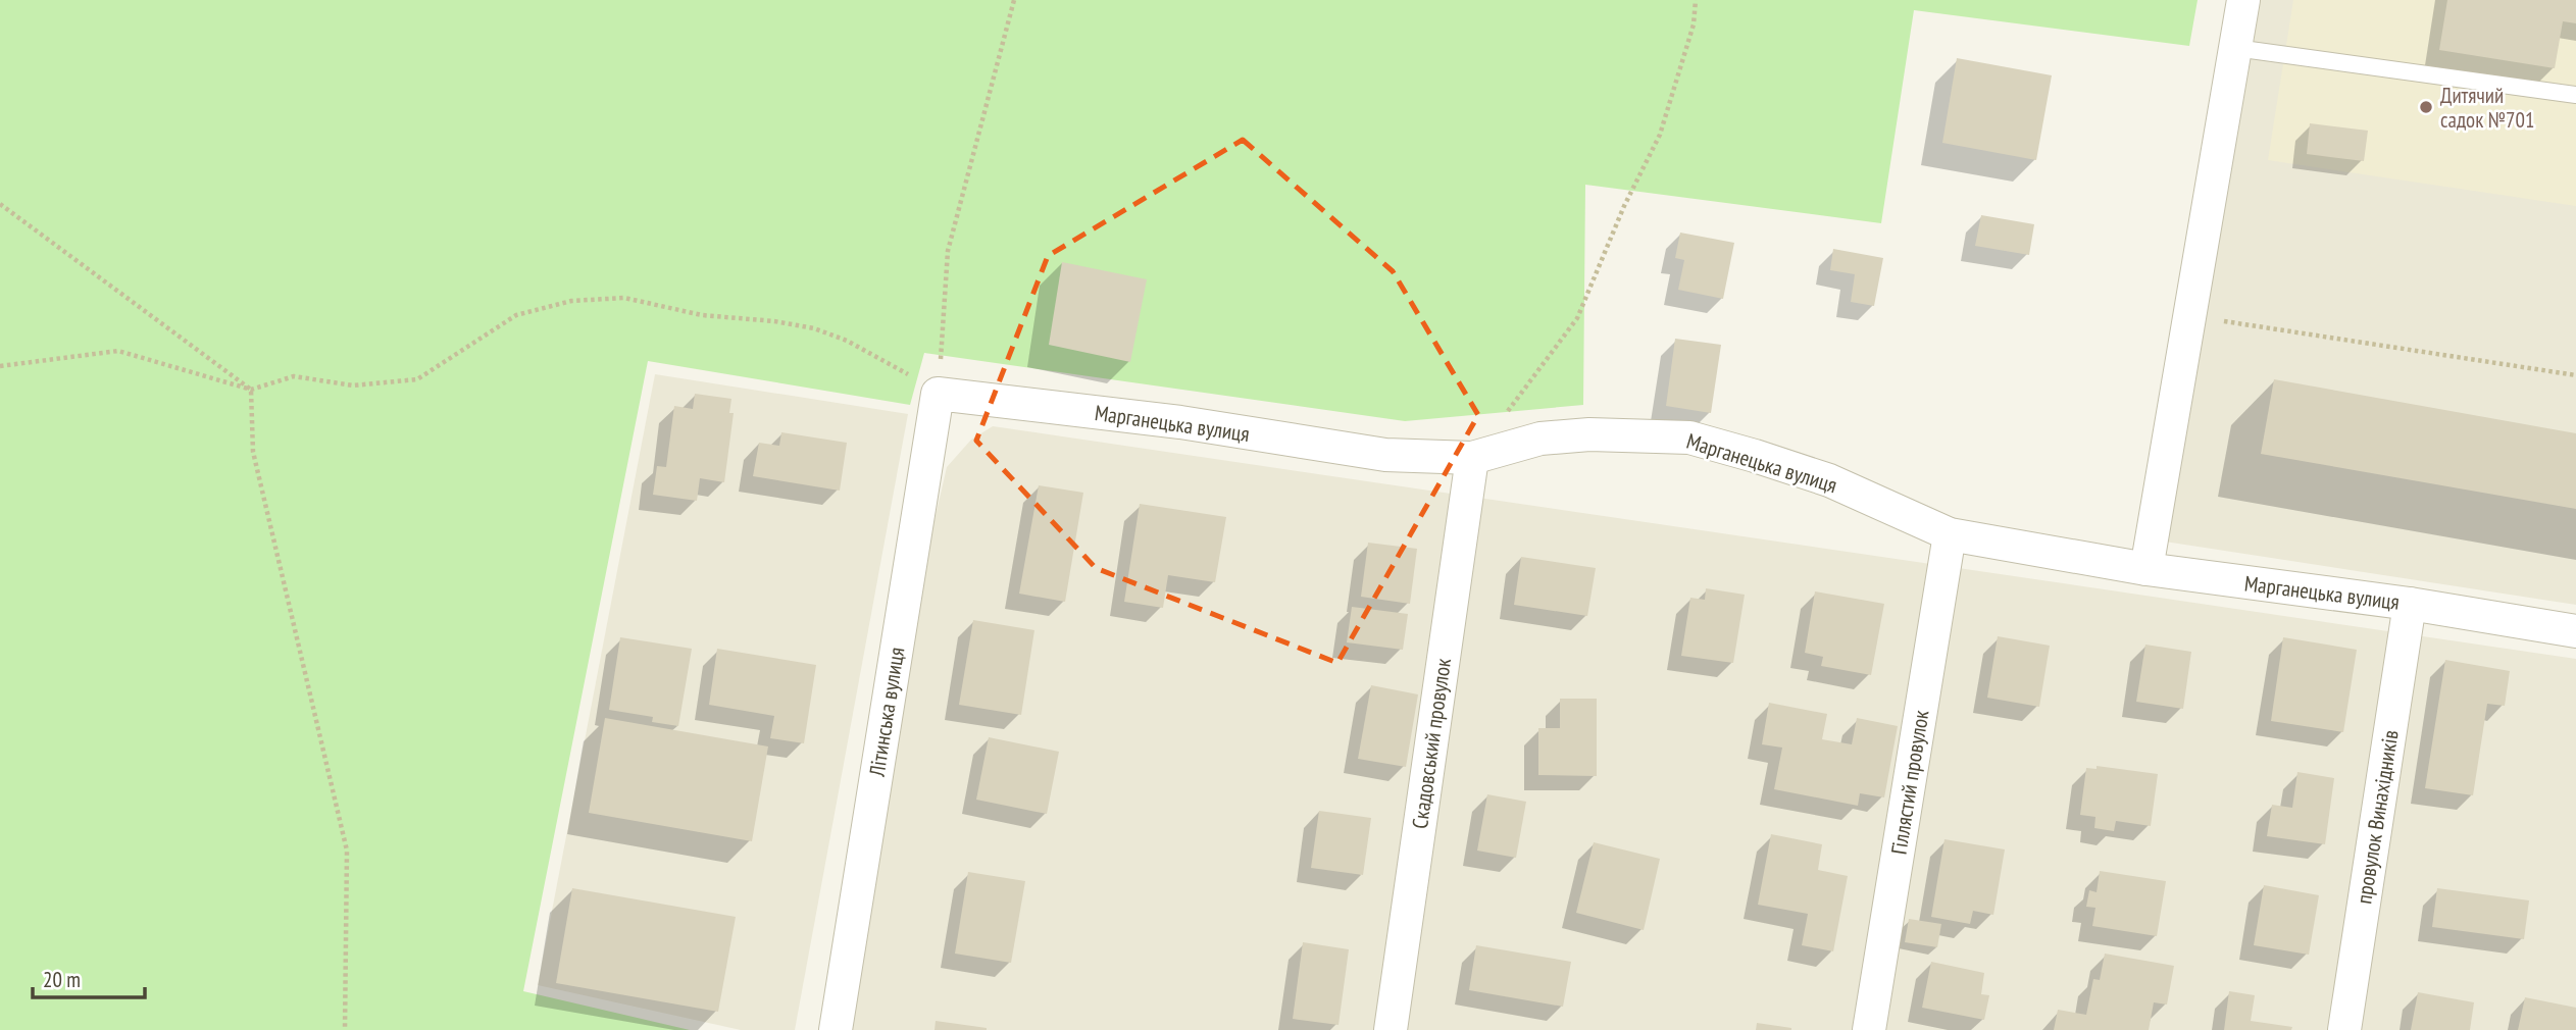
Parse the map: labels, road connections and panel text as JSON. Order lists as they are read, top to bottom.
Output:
{
  "streets": {
    "street": [
      "Марганецька вулиця",
      "Літинська вулиця",
      "Скадовський провулок",
      "Гіллястий провулок",
      "провулок Винахідників"
    ]
  },
  "crossings": [
    ["Марганецька вулиця", "Літинська вулиця"],
    ["Марганецька вулиця", "Скадовський провулок"],
    ["Марганецька вулиця", "Гіллястий провулок"],
    ["Марганецька вулиця", "провулок Винахідників"]
  ],
  "places": ["Дитячий садок №701"],
  "scale_bar": "20 m"
}
